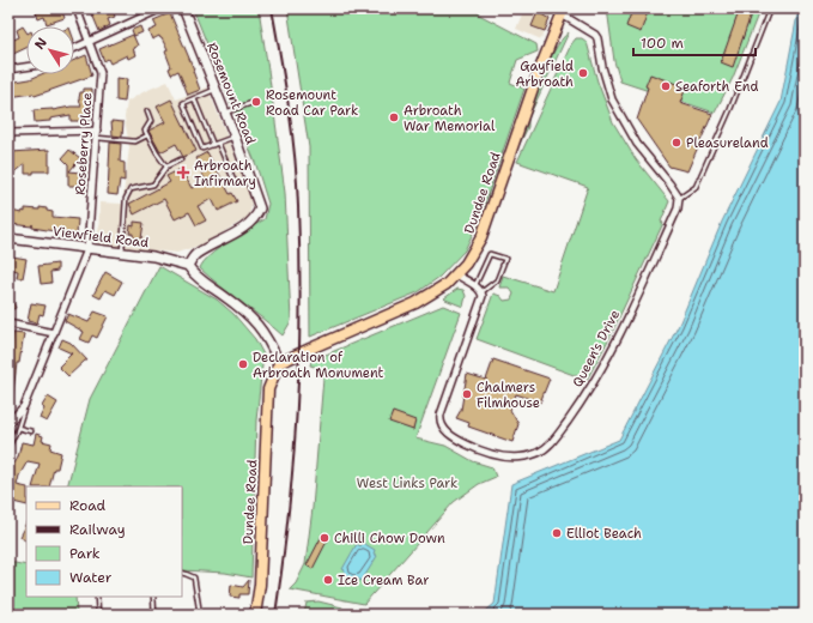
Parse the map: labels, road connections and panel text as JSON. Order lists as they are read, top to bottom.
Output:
{
  "streets": {
    "main road": ["Rosemount Road", "Dundee Road", "Viewfield Road"],
    "street": ["Roseberry Place", "Queen's Drive"]
  },
  "crossings": [
    ["Rosemount Road", "Viewfield Road"],
    ["Roseberry Place", "Viewfield Road"]
  ],
  "parks": ["West Links Park"],
  "places": {
    "other": [
      "Gayfield Arbroath",
      "Seaforth End",
      "Rosemount Road Car Park",
      "Arbroath War Memorial",
      "Pleasureland",
      "Declaration of Arbroath Monument",
      "Chalmers Filmhouse",
      "Elliot Beach",
      "Chilli Chow Down",
      "Ice Cream Bar"
    ],
    "health": ["Arbroath Infirmary"]
  },
  "legend": [
    "Road",
    "Railway",
    "Park",
    "Water"
  ],
  "scale_bar": "100 m",
  "north": "top left"
}
